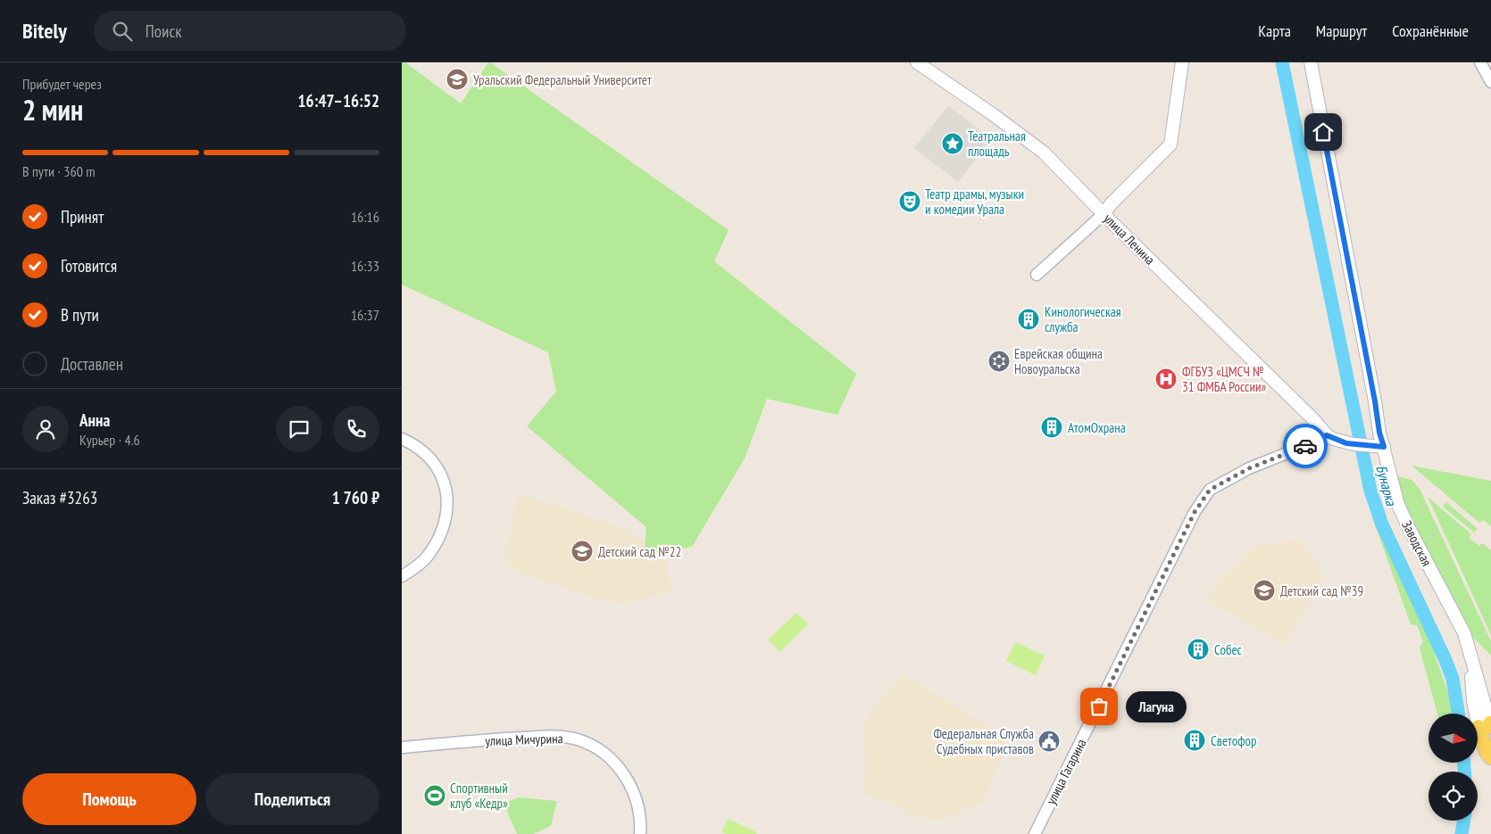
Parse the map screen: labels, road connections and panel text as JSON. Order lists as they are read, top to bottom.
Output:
{
  "streets": {
    "main road": ["улица Ленина", "Заводская"],
    "street": ["улица Мичурина", "улица Гагарина"]
  },
  "crossings": [
    ["улица Ленина", "улица Гагарина"]
  ],
  "water": ["Бунарка"],
  "places": {
    "school or university": ["Уральский Федеральный Университет", "Детский сад №22", "Детский сад №39"],
    "place": ["Театральная площадь"],
    "theatre": ["Театр драмы, музыки и комедии Урала"],
    "building": [
      "Кинологическая служба",
      "АтомОхрана",
      "Собес",
      "Светофор"
    ],
    "synagogue": ["Еврейская община Новоуральска"],
    "hospital": ["ФГБУЗ «ЦМСЧ № 31 ФМБА России»"],
    "other": ["Лагуна"],
    "public building": ["Федеральная Служба Судебных приставов"],
    "sports": ["Спортивный клуб «Кедр»"]
  },
  "north": "right",
  "page": {
    "header": "Bitely",
    "search": "Поиск",
    "nav": ["Карта", "Маршрут", "Сохранённые"],
    "heading": ["2 мин", "Прибудет через", "16:47–16:52"],
    "panel": [
      "Анна",
      "Курьер · 4.6",
      "Заказ #3263",
      "1 760 ₽"
    ],
    "bar": "В пути · 360 m",
    "list": [
      ["Принят", "16:16"],
      ["Готовится", "16:33"],
      ["В пути", "16:37"],
      "Доставлен"
    ],
    "bubble": "Лагуна",
    "buttons": ["Помощь", "Поделиться"]
  }
}
